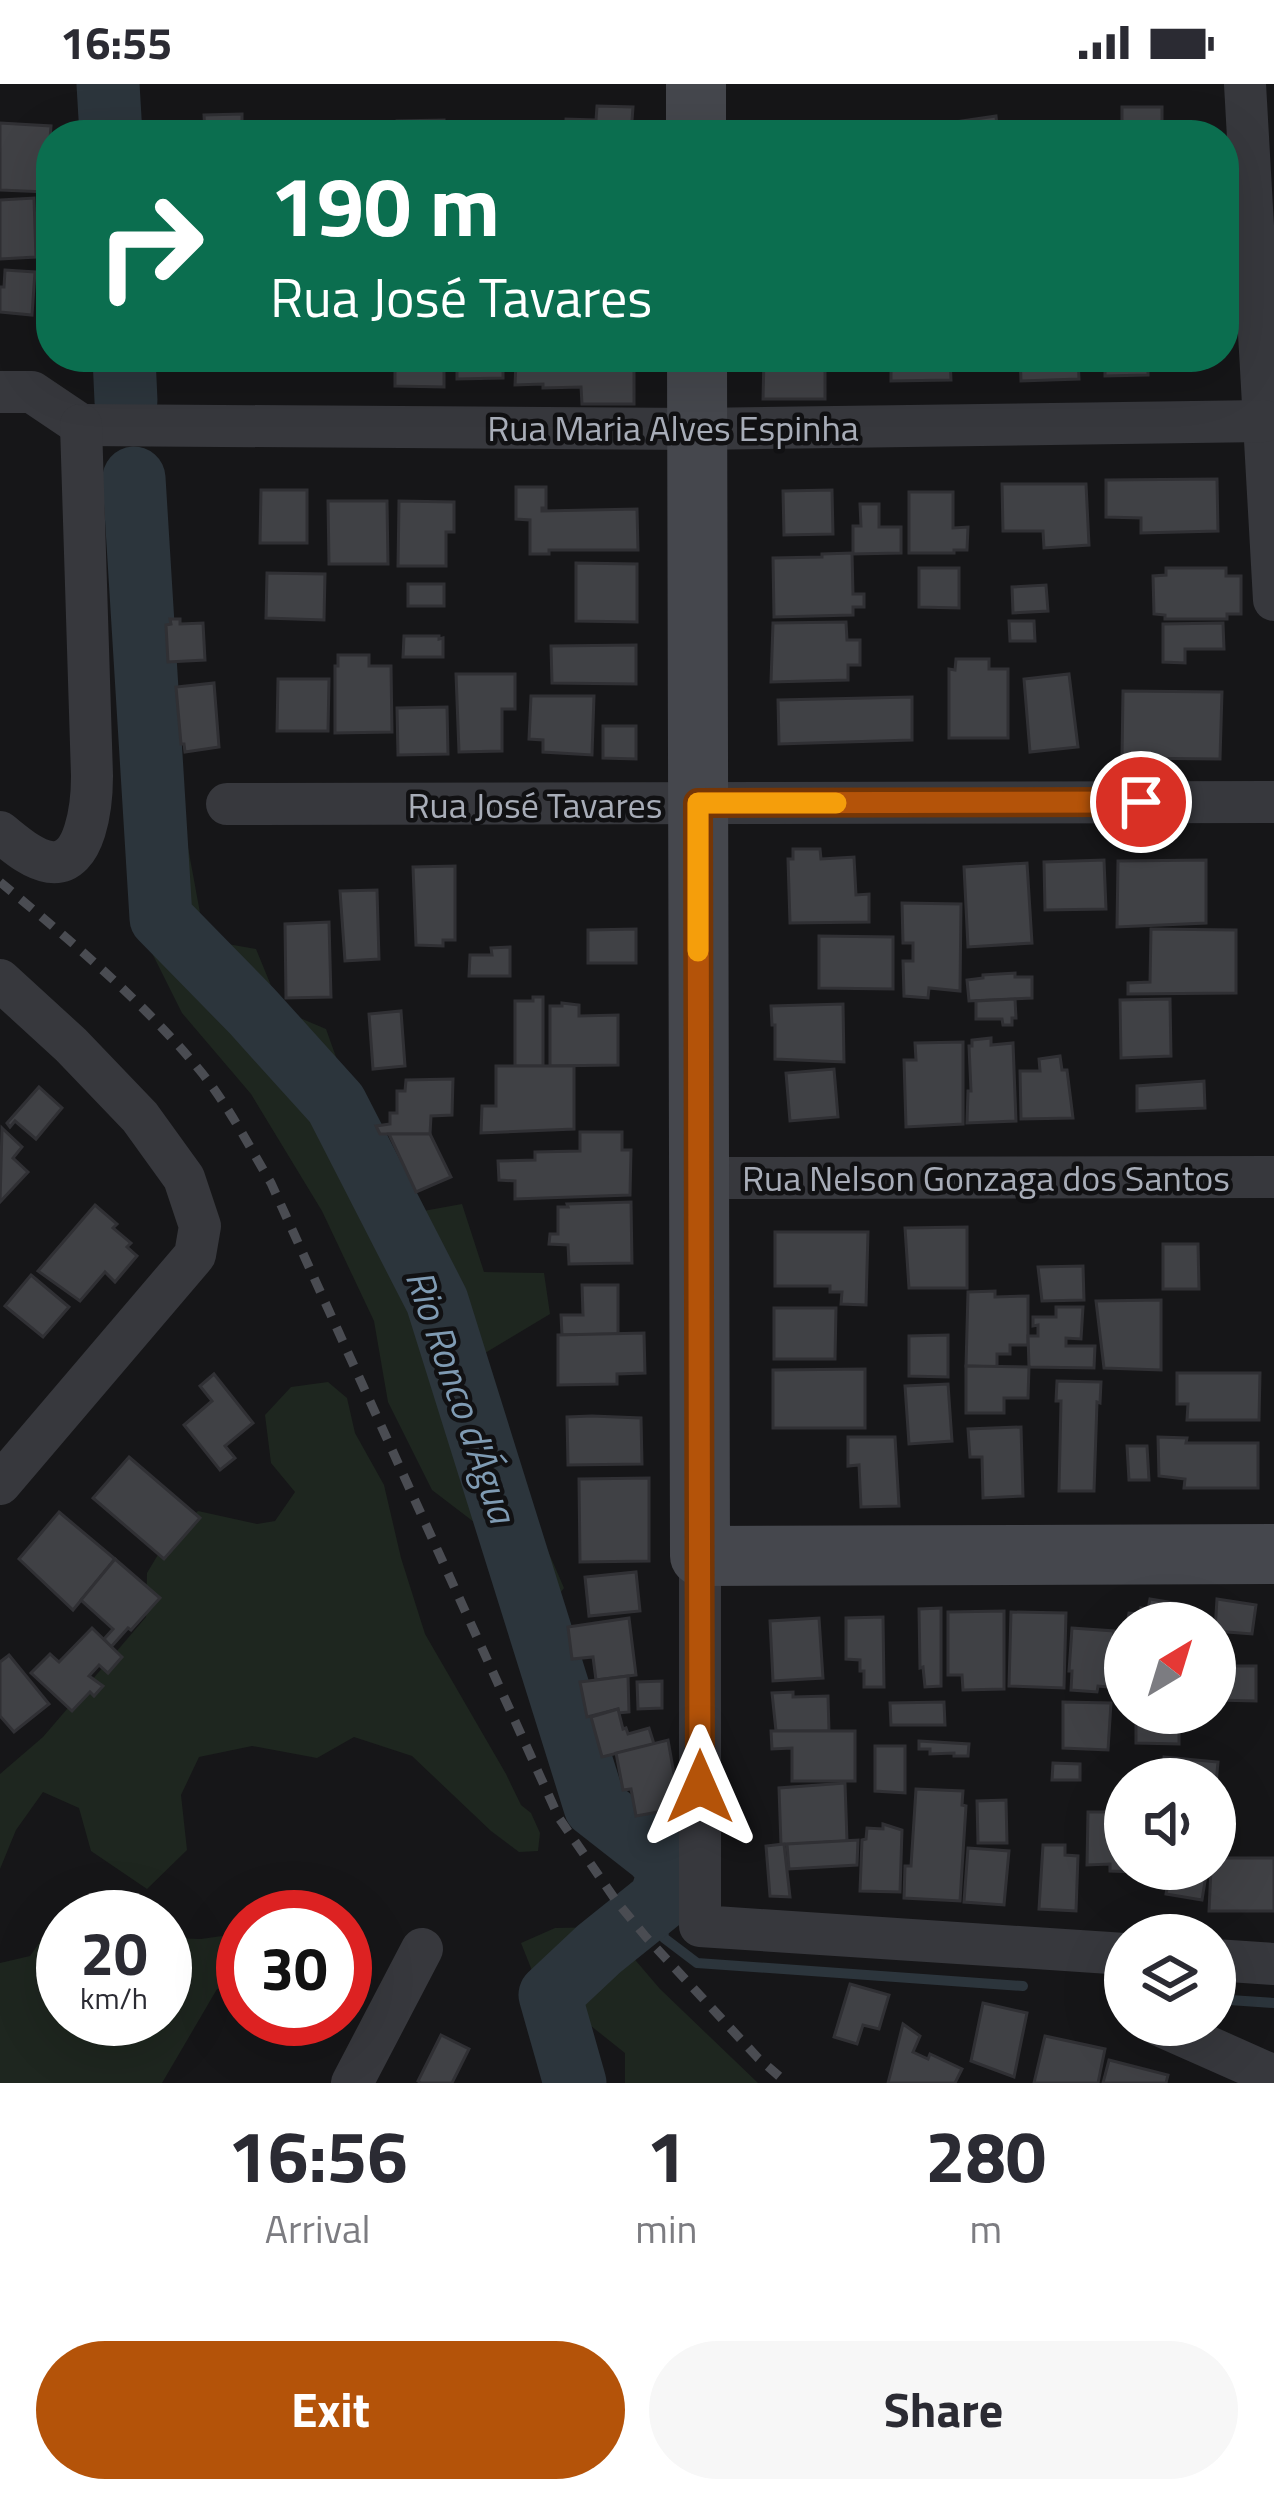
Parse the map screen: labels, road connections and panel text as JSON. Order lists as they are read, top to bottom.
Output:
{
  "streets": {
    "street": ["Rua Maria Alves Espinha", "Rua José Tavares", "Rua Nelson Gonzaga dos Santos"]
  },
  "water": ["Rio Ronco d'Água"],
  "north": "top right",
  "page": {
    "status": "16:55",
    "turn": ["190 m", "Rua José Tavares"],
    "speed": "20 km/h",
    "limit": "30",
    "eta": [
      "16:56",
      "Arrival",
      "1",
      "min",
      "280",
      "m"
    ],
    "buttons": ["Exit", "Share"]
  }
}
